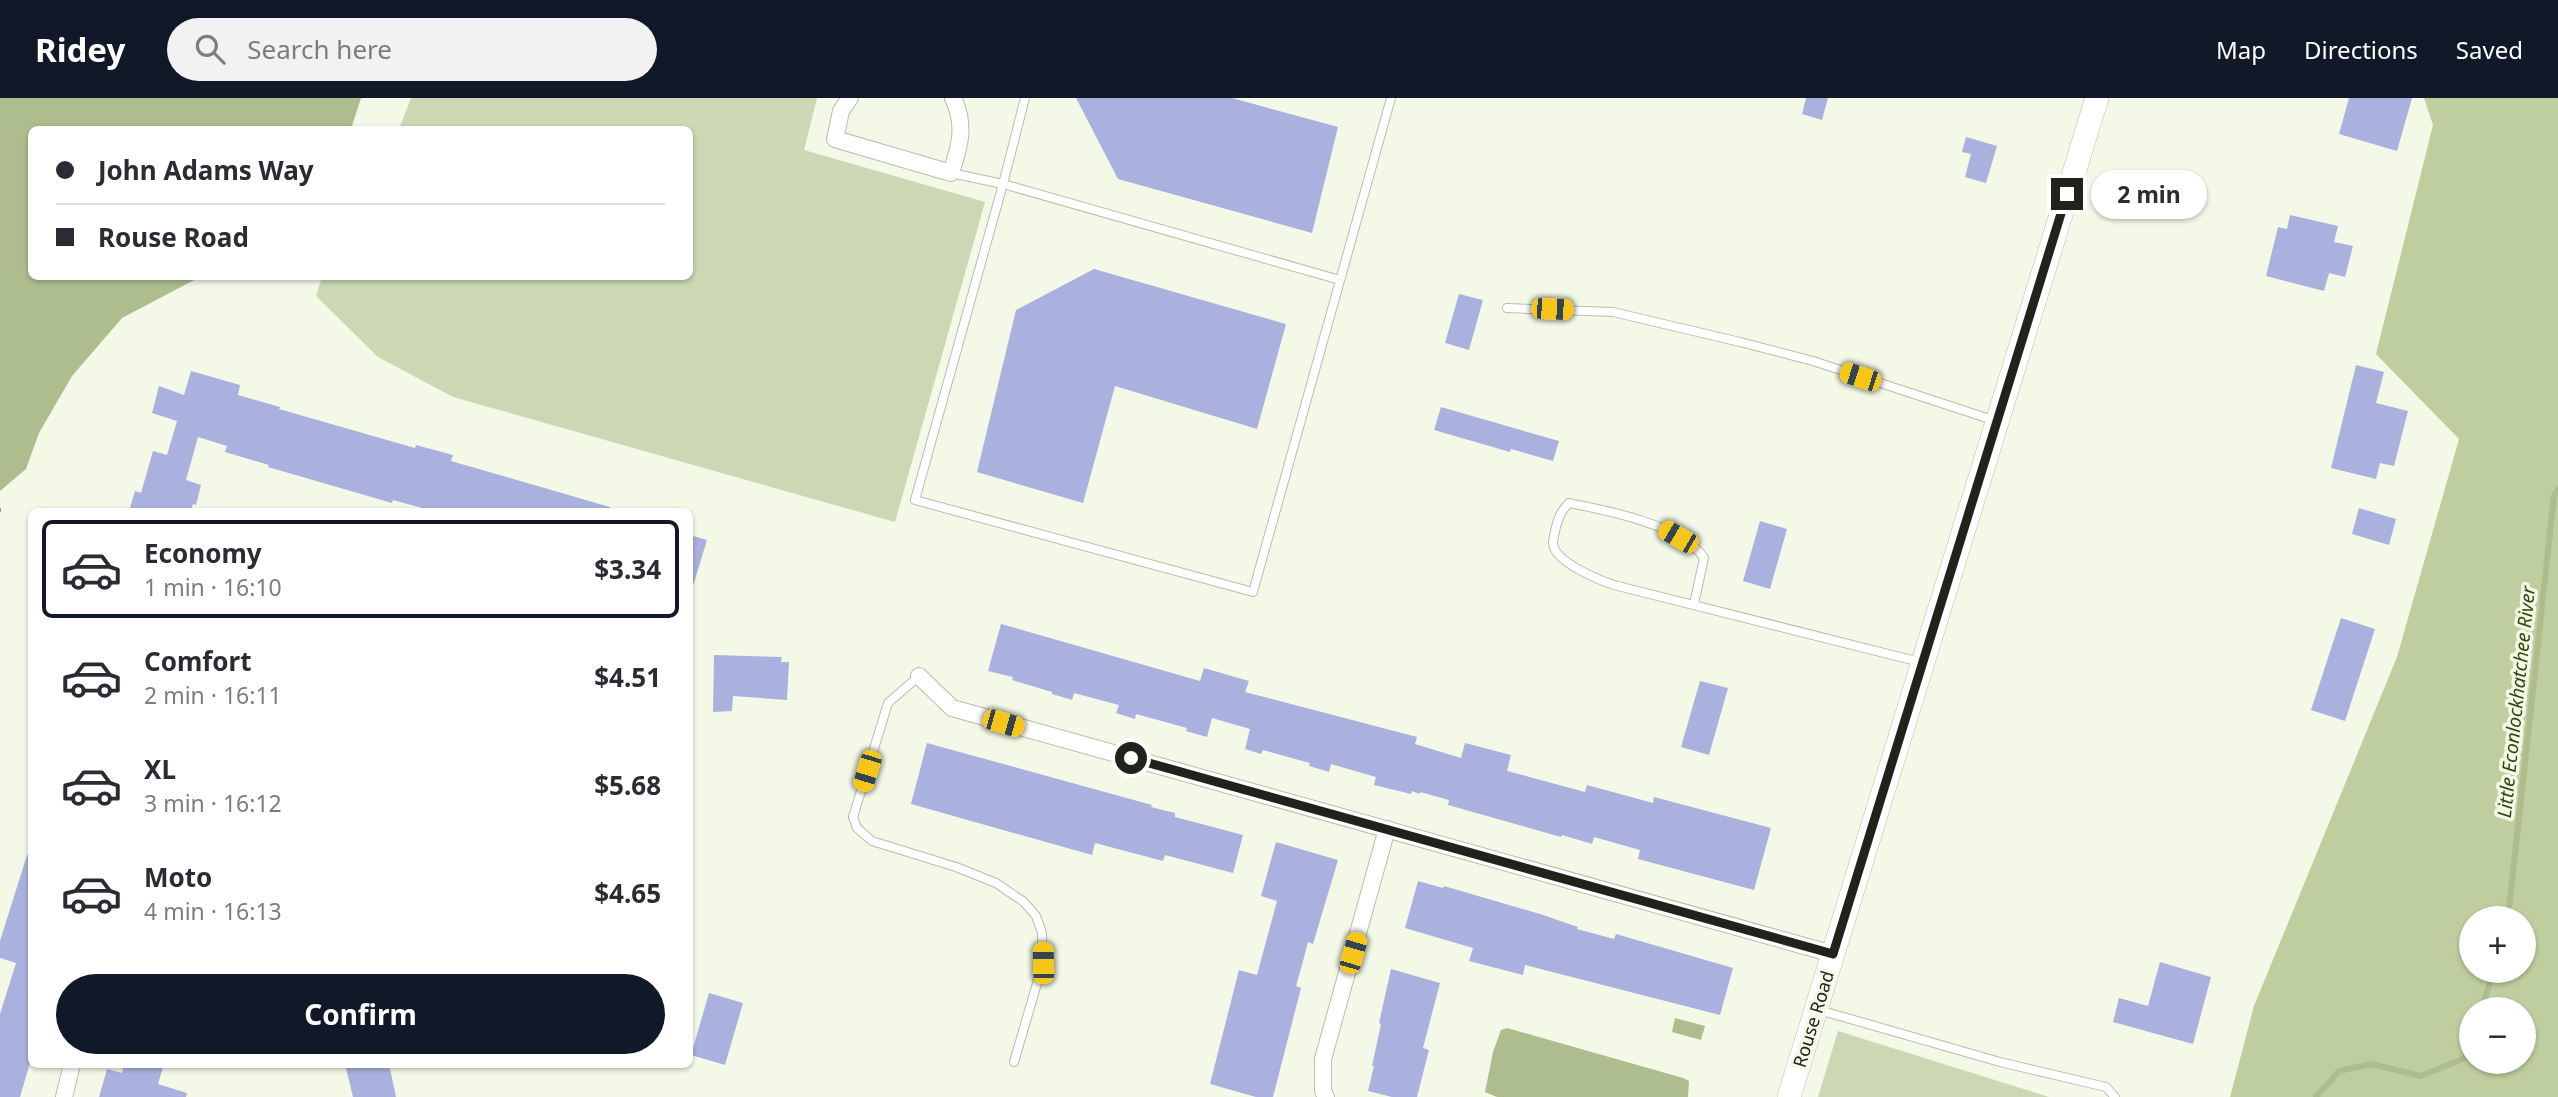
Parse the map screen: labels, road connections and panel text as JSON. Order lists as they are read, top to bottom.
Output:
{
  "streets": {
    "street": ["Rouse Road"]
  },
  "water": ["Little Econlockhatchee River"],
  "page": {
    "header": "Ridey",
    "search": "Search here",
    "nav": ["Map", "Directions", "Saved"],
    "banner": ["John Adams Way", "Rouse Road"],
    "bubble": "2 min",
    "list": [
      {
        "name": "Economy",
        "note": "1 min · 16:10",
        "value": "$3.34"
      },
      {
        "name": "Comfort",
        "note": "2 min · 16:11",
        "value": "$4.51"
      },
      {
        "name": "XL",
        "note": "3 min · 16:12",
        "value": "$5.68"
      },
      {
        "name": "Moto",
        "note": "4 min · 16:13",
        "value": "$4.65"
      }
    ],
    "map_buttons": ["+", "−"],
    "buttons": "Confirm"
  }
}
